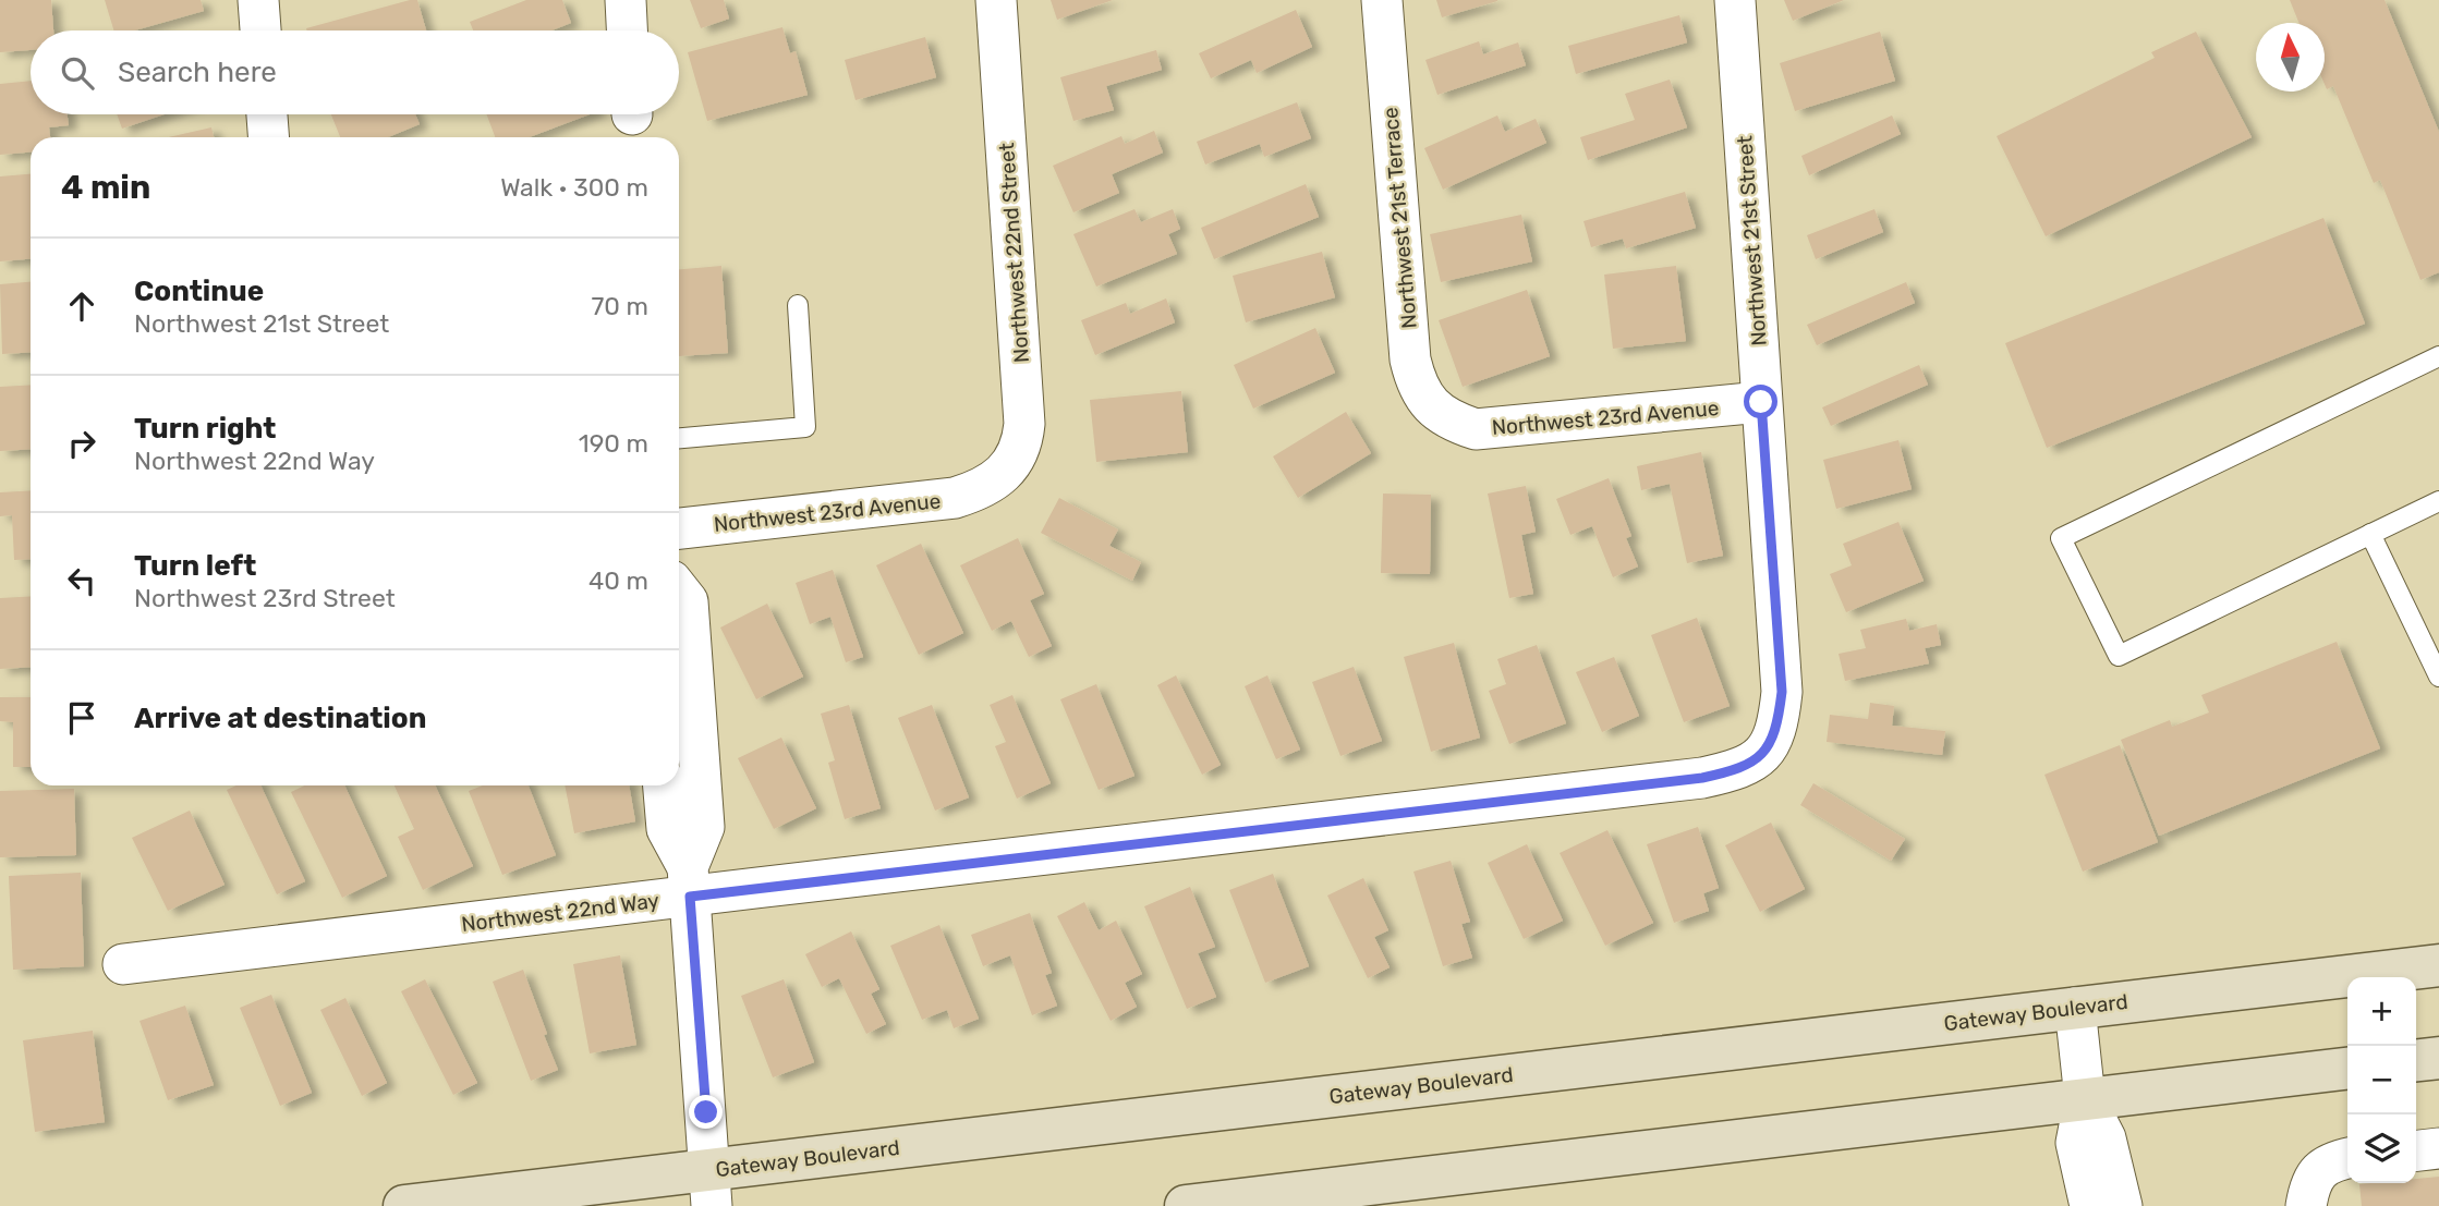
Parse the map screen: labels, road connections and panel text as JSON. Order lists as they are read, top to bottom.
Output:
{
  "streets": {
    "main road": ["Gateway Boulevard"],
    "street": [
      "Northwest 21st Terrace",
      "Northwest 21st Street",
      "Northwest 22nd Street",
      "Northwest 23rd Avenue",
      "Northwest 22nd Way"
    ]
  },
  "crossings": [
    ["Northwest 21st Terrace", "Northwest 23rd Avenue"],
    ["Northwest 21st Street", "Northwest 23rd Avenue"],
    ["Northwest 21st Street", "Northwest 22nd Way"],
    ["Northwest 22nd Street", "Northwest 23rd Avenue"]
  ],
  "north": "top",
  "page": {
    "search": "Search here",
    "heading": ["4 min", "Walk · 300 m"],
    "list": [
      ["Continue", "Northwest 21st Street", "70 m"],
      ["Turn right", "Northwest 22nd Way", "190 m"],
      ["Turn left", "Northwest 23rd Street", "40 m"],
      "Arrive at destination"
    ],
    "map_buttons": ["+", "−"]
  }
}
